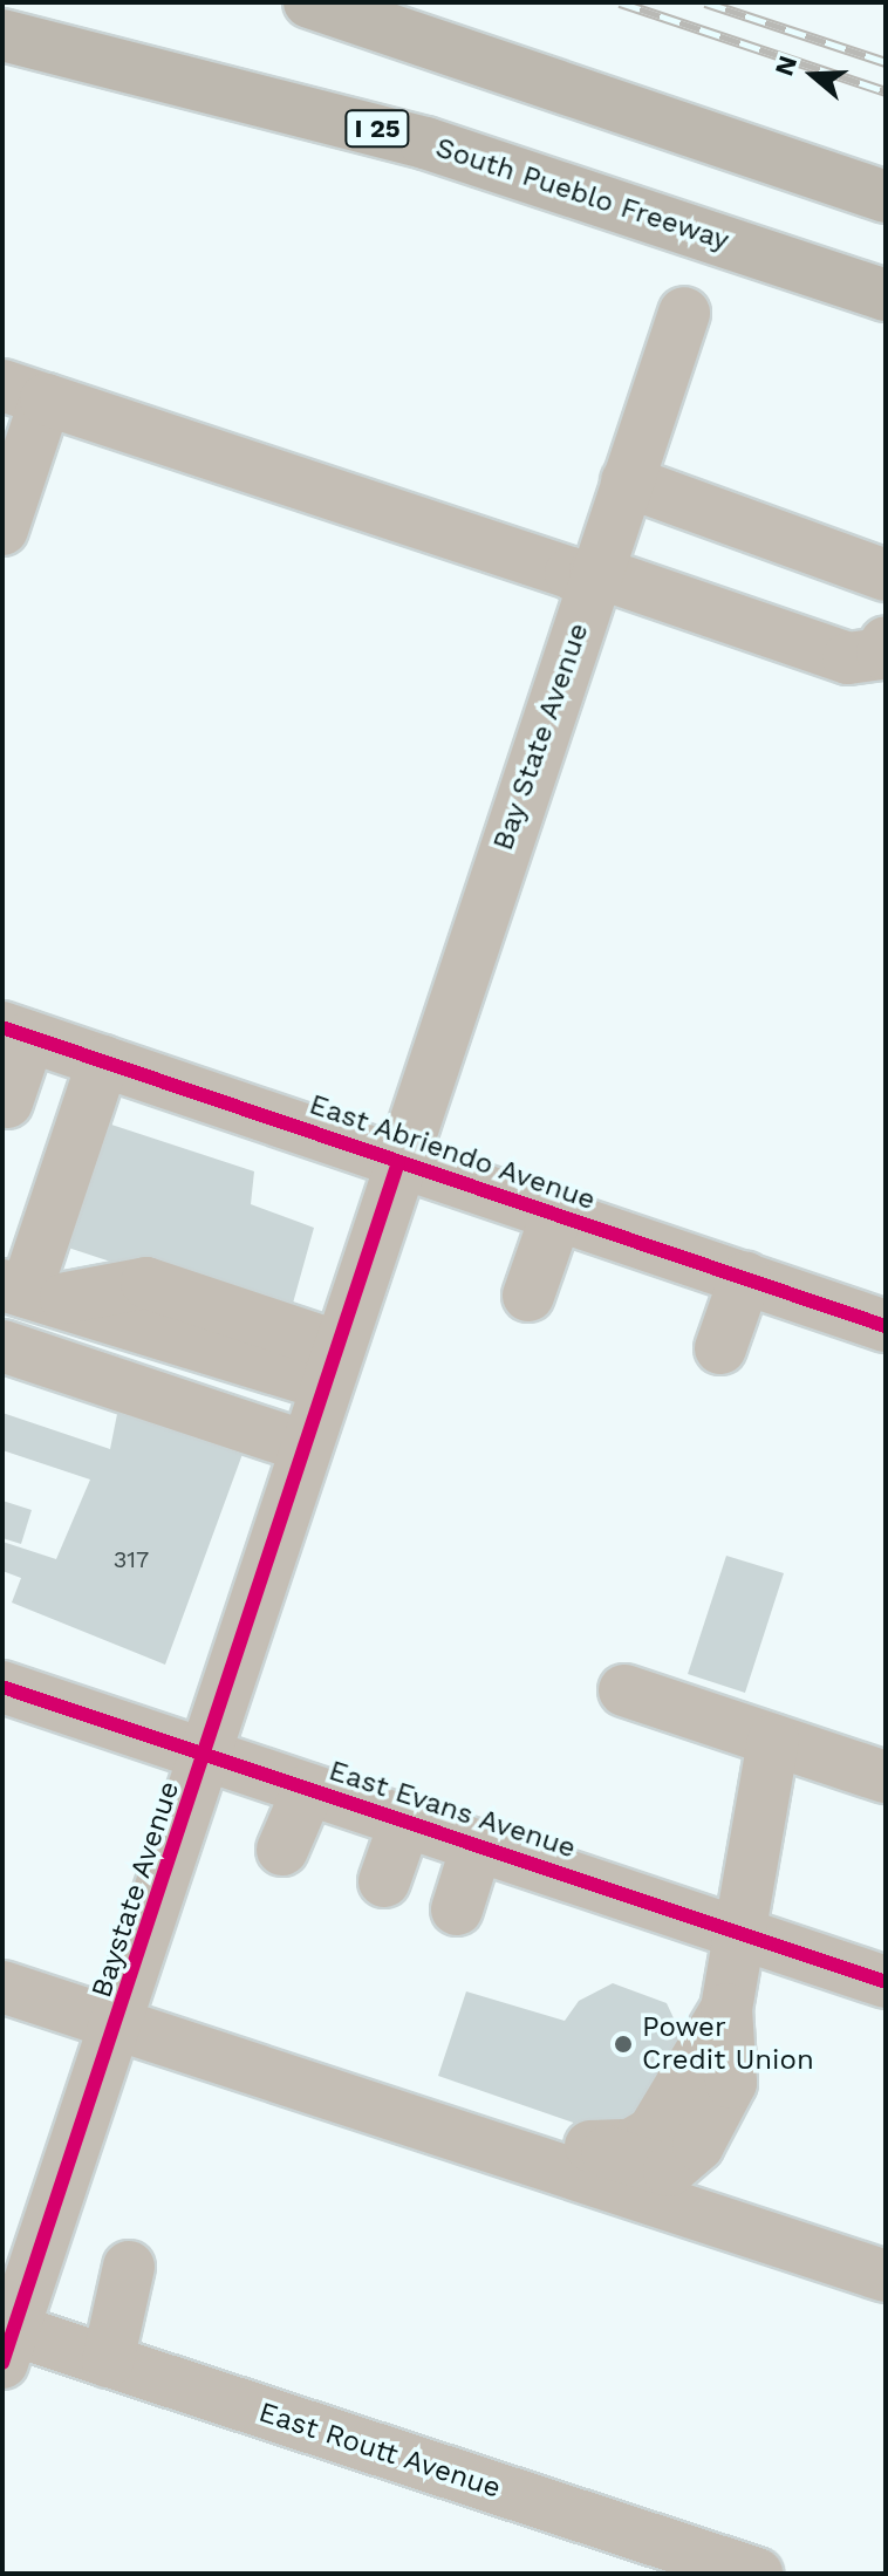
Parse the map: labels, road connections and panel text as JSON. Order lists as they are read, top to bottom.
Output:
{
  "streets": {
    "highway": ["I 25", "South Pueblo Freeway"],
    "street": [
      "Bay State Avenue",
      "East Abriendo Avenue",
      "East Evans Avenue",
      "Baystate Avenue",
      "East Routt Avenue"
    ]
  },
  "crossings": [
    ["Bay State Avenue", "East Abriendo Avenue"],
    ["Bay State Avenue", "Baystate Avenue"],
    ["East Abriendo Avenue", "Baystate Avenue"],
    ["East Evans Avenue", "Baystate Avenue"],
    ["Baystate Avenue", "East Routt Avenue"]
  ],
  "places": ["Power Credit Union"],
  "house_numbers": ["317"],
  "north": "left"
}
